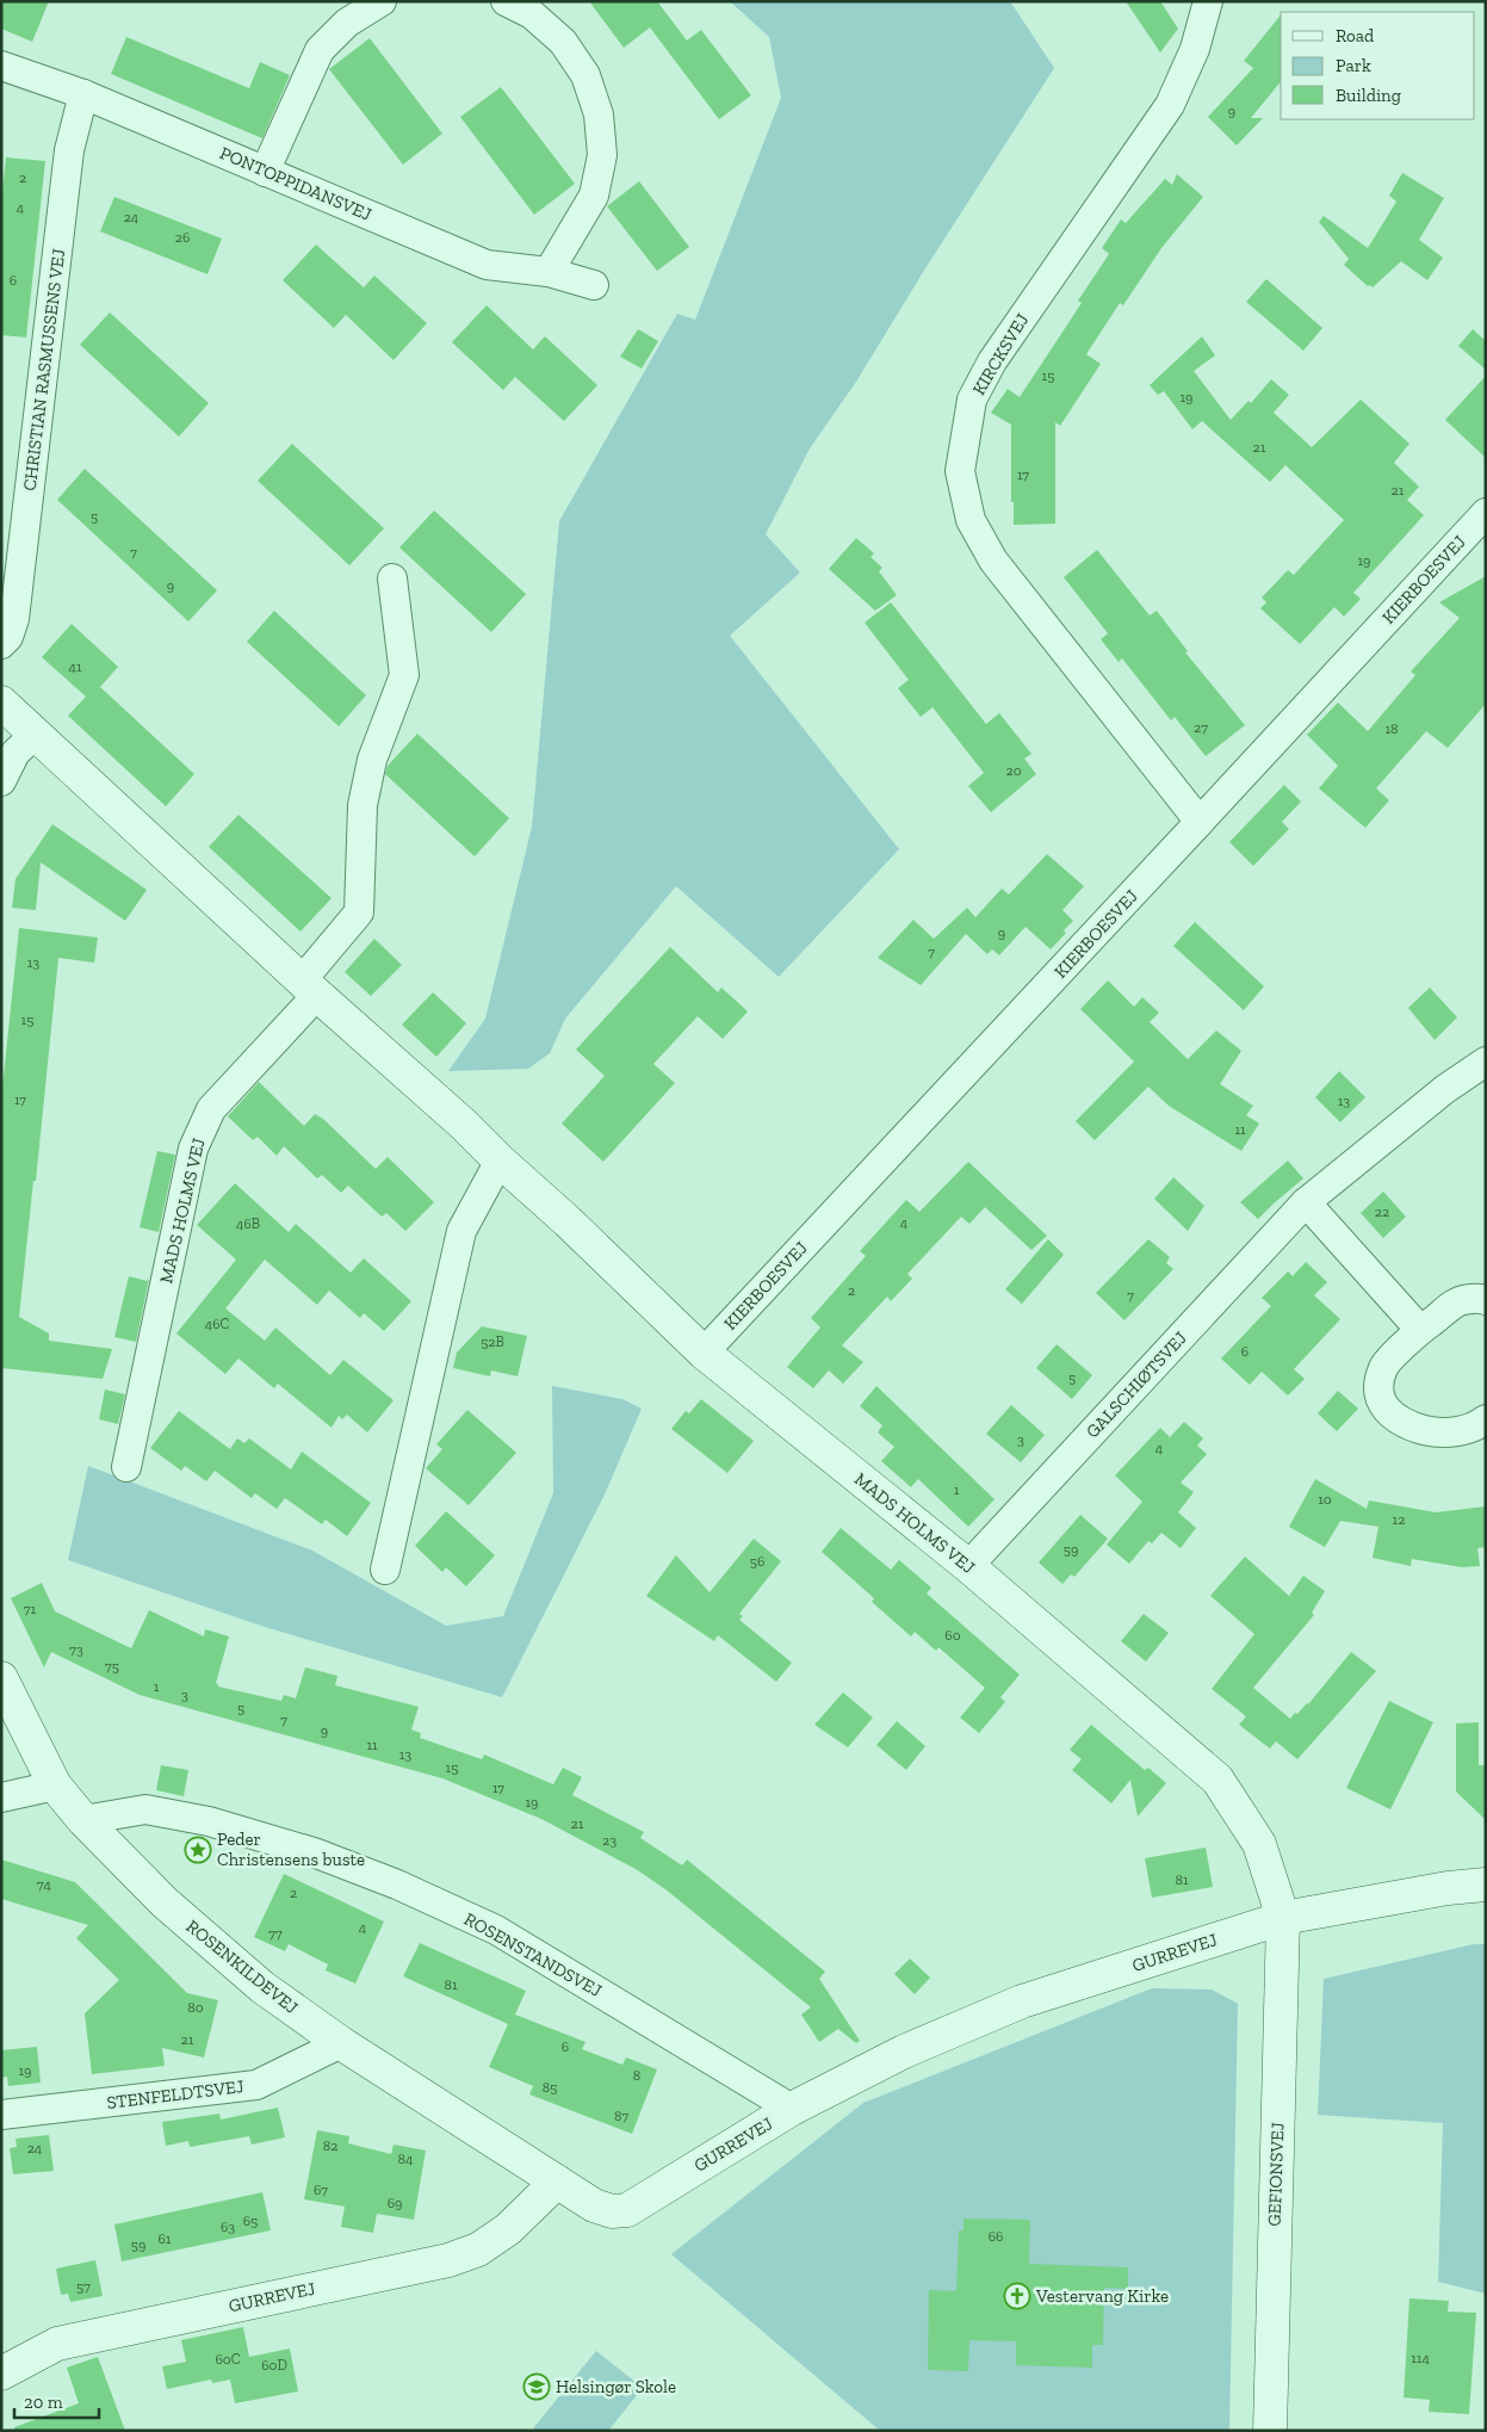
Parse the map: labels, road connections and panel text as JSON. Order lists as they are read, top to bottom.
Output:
{
  "streets": {
    "street": [
      "PONTOPPIDANSVEJ",
      "KIRCKSVEJ",
      "CHRISTIAN RASMUSSENS VEJ",
      "KIERBOESVEJ",
      "MADS HOLMS VEJ",
      "GALSCHIØTSVEJ",
      "GURREVEJ",
      "ROSENSTANDSVEJ",
      "ROSENKILDEVEJ",
      "STENFELDTSVEJ",
      "GEFIONSVEJ"
    ]
  },
  "crossings": [
    ["PONTOPPIDANSVEJ", "CHRISTIAN RASMUSSENS VEJ"],
    ["KIRCKSVEJ", "KIERBOESVEJ"],
    ["KIERBOESVEJ", "MADS HOLMS VEJ"],
    ["MADS HOLMS VEJ", "GALSCHIØTSVEJ"],
    ["MADS HOLMS VEJ", "GURREVEJ"],
    ["MADS HOLMS VEJ", "GEFIONSVEJ"],
    ["GURREVEJ", "ROSENSTANDSVEJ"],
    ["GURREVEJ", "ROSENKILDEVEJ"],
    ["GURREVEJ", "GEFIONSVEJ"],
    ["ROSENSTANDSVEJ", "ROSENKILDEVEJ"],
    ["ROSENKILDEVEJ", "STENFELDTSVEJ"]
  ],
  "places": {
    "place": ["Peder Christensens buste"],
    "church": ["Vestervang Kirke"],
    "school or university": ["Helsingør Skole"]
  },
  "house_numbers": [
    "9",
    "2",
    "4",
    "24",
    "26",
    "6",
    "15",
    "19",
    "21",
    "17",
    "21",
    "5",
    "7",
    "19",
    "9",
    "41",
    "27",
    "18",
    "20",
    "9",
    "7",
    "13",
    "15",
    "17",
    "13",
    "11",
    "22",
    "4",
    "46B",
    "2",
    "7",
    "46C",
    "52B",
    "6",
    "5",
    "3",
    "4",
    "1",
    "10",
    "12",
    "59",
    "56",
    "71",
    "60",
    "73",
    "75",
    "1",
    "3",
    "5",
    "7",
    "9",
    "11",
    "13",
    "15",
    "17",
    "19",
    "21",
    "23",
    "81",
    "74",
    "2",
    "4",
    "77",
    "81",
    "80",
    "21",
    "6",
    "19",
    "8",
    "85",
    "87",
    "82",
    "24",
    "84",
    "67",
    "69",
    "65",
    "63",
    "66",
    "61",
    "59",
    "57",
    "114",
    "60C",
    "60D"
  ],
  "legend": ["Road", "Park", "Building"],
  "scale_bar": "20 m"
}
